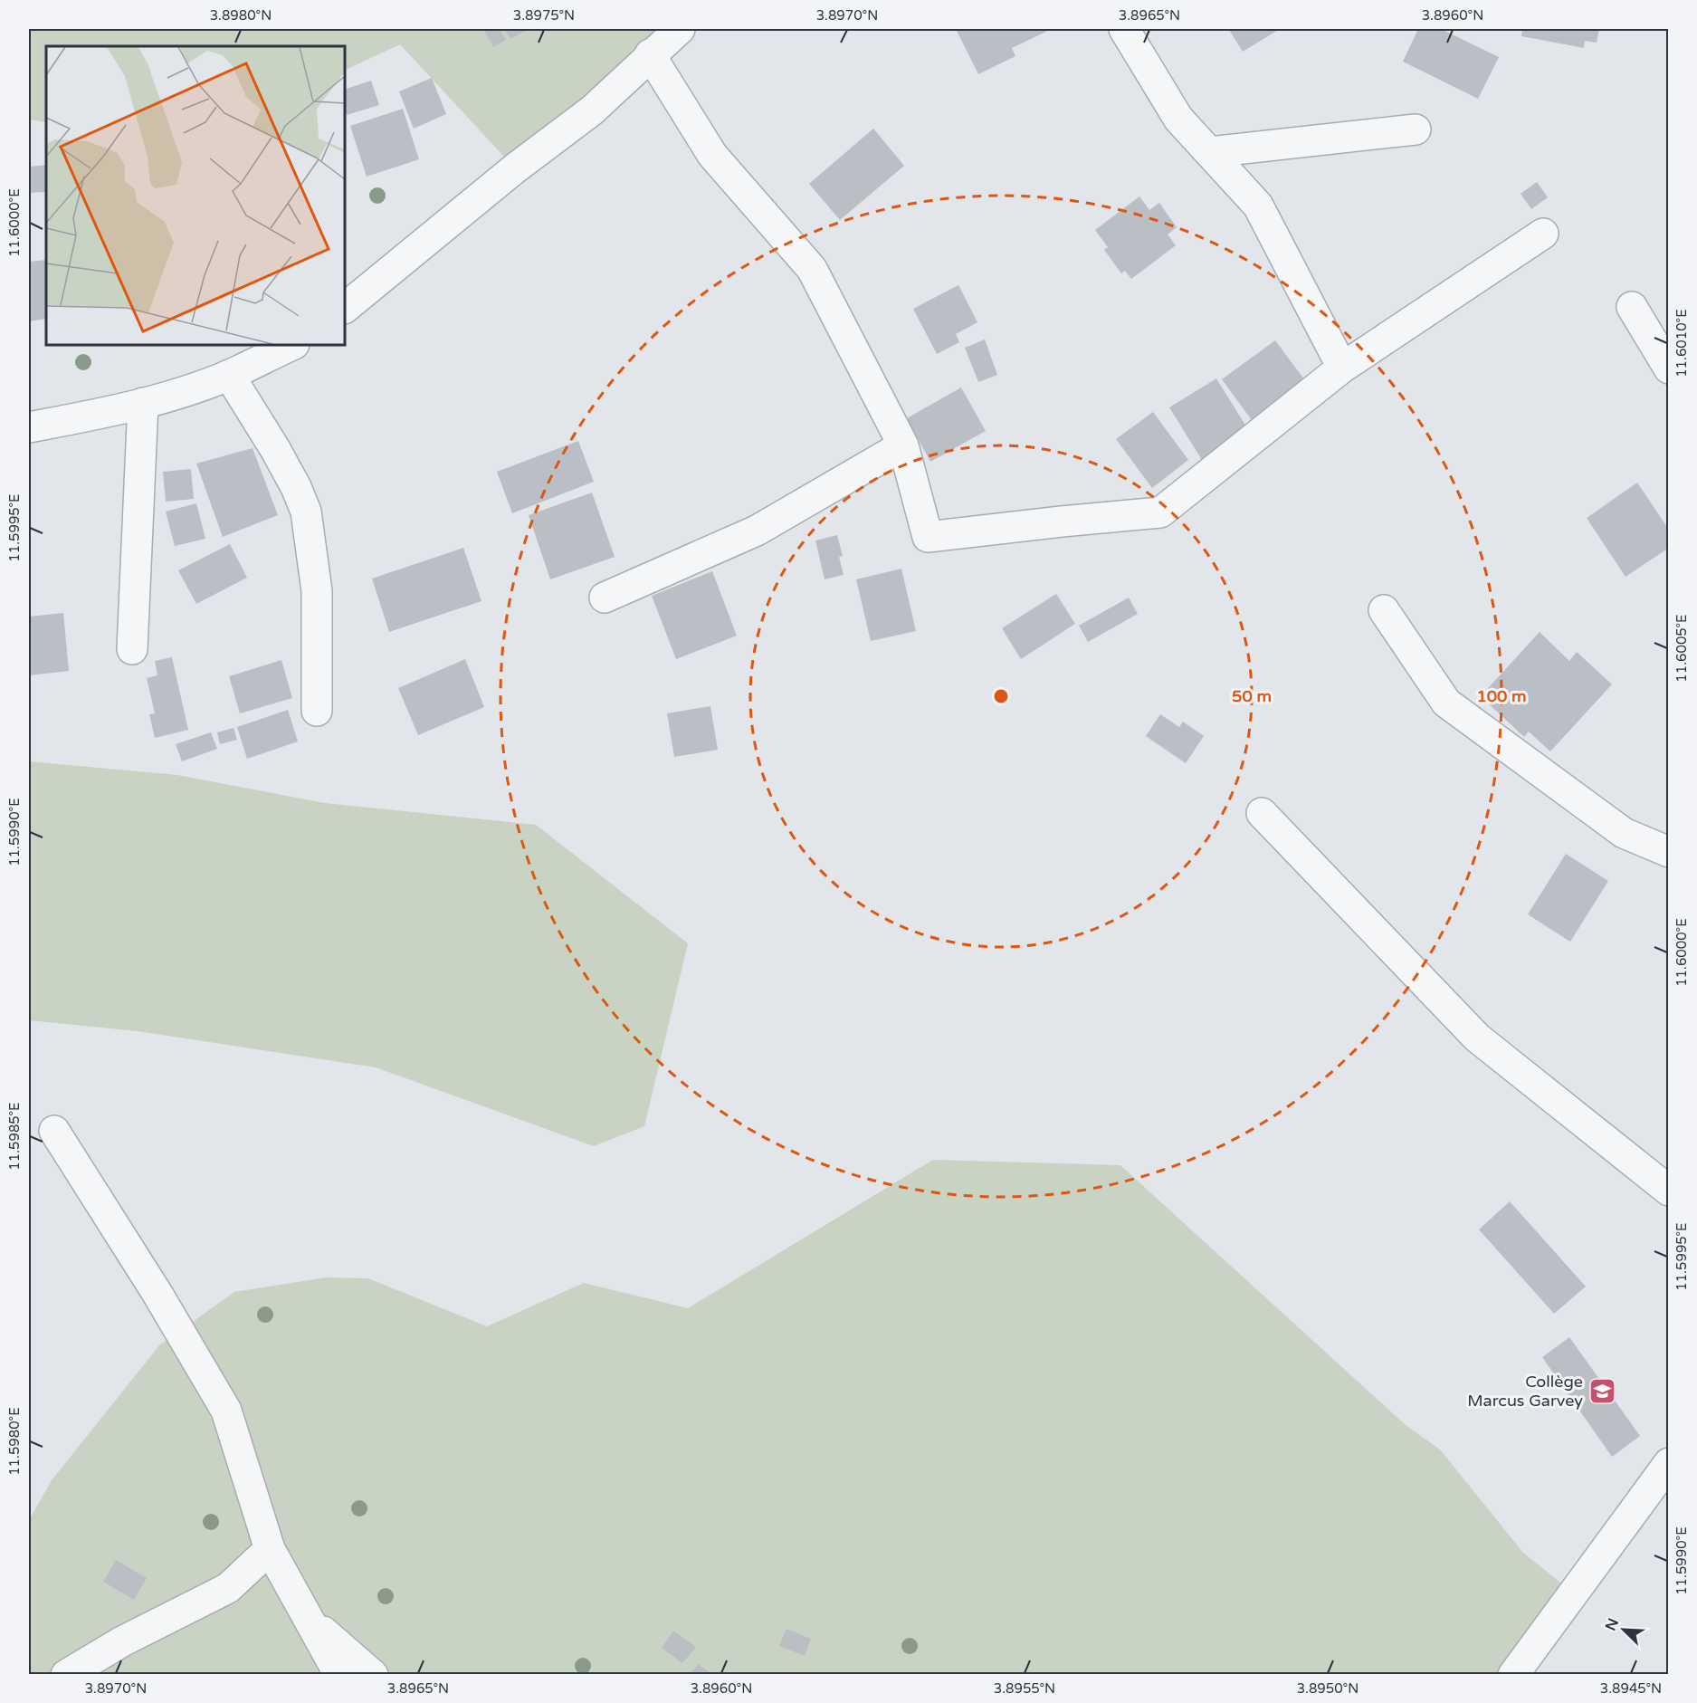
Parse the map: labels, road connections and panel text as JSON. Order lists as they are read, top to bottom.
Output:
{
  "places": {
    "school or university": ["Collège Marcus Garvey"]
  },
  "north": "top left",
  "coordinates": [
    "3.8980°N",
    "3.8975°N",
    "3.8970°N",
    "3.8965°N",
    "3.8960°N",
    "11.6000°E",
    "11.6010°E",
    "11.5995°E",
    "11.6005°E",
    "11.5990°E",
    "11.5985°E",
    "11.5980°E",
    "3.8955°N",
    "3.8950°N",
    "3.8945°N"
  ],
  "rings": ["50 m", "100 m"]
}
